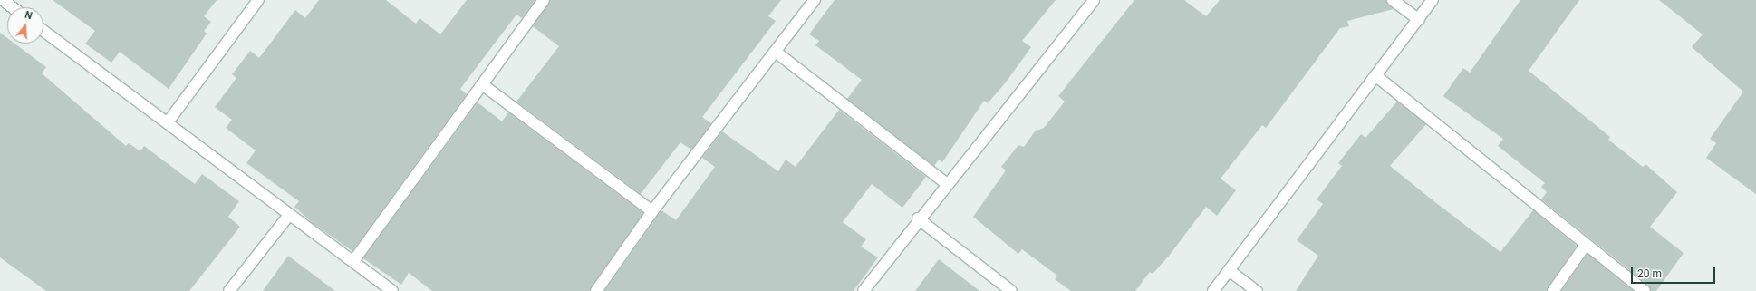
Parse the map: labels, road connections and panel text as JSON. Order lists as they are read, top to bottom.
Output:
{
  "scale_bar": "20 m",
  "north": "top"
}
